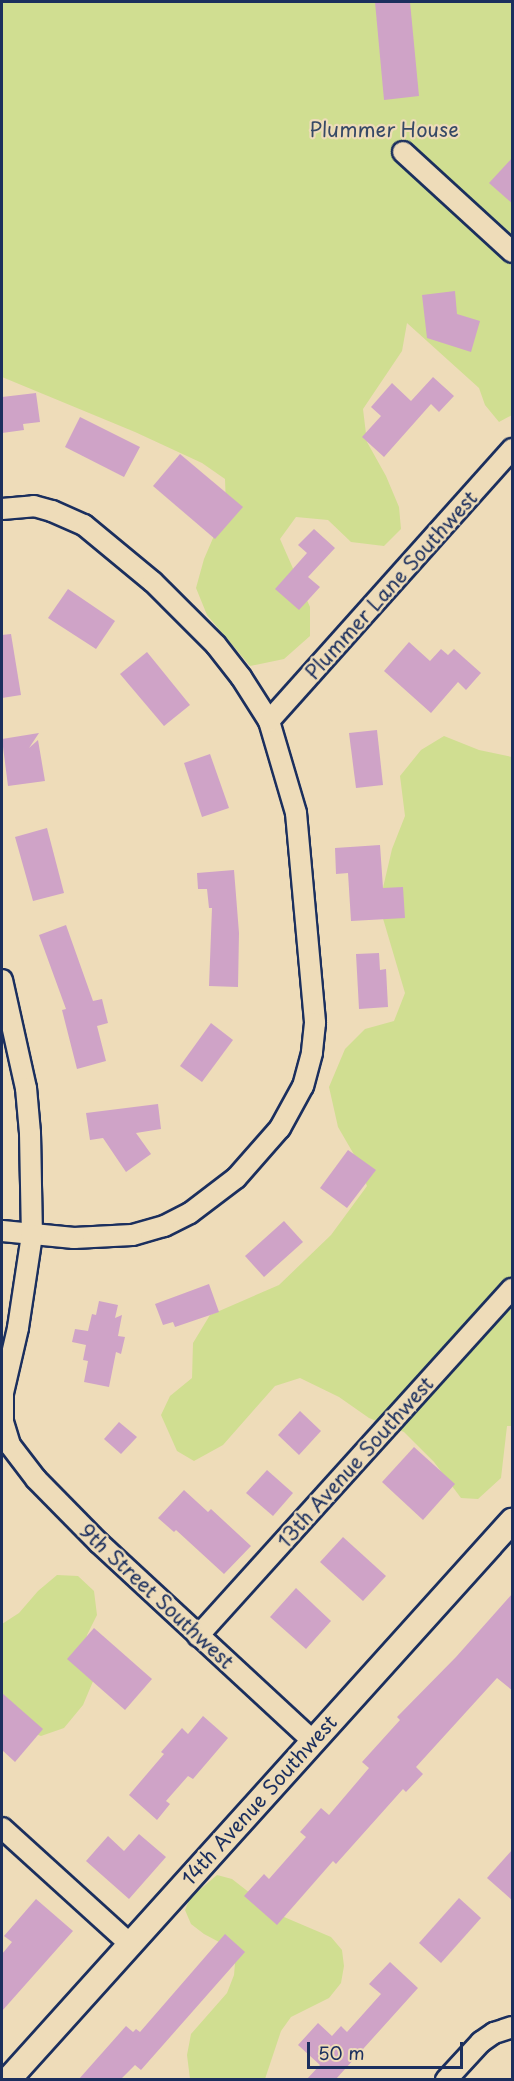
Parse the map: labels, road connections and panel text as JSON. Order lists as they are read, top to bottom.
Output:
{
  "streets": {
    "street": [
      "Plummer Lane Southwest",
      "13th Avenue Southwest",
      "9th Street Southwest",
      "14th Avenue Southwest"
    ]
  },
  "crossings": [
    ["13th Avenue Southwest", "9th Street Southwest"],
    ["9th Street Southwest", "14th Avenue Southwest"]
  ],
  "parks": ["Plummer House"],
  "scale_bar": "50 m"
}
